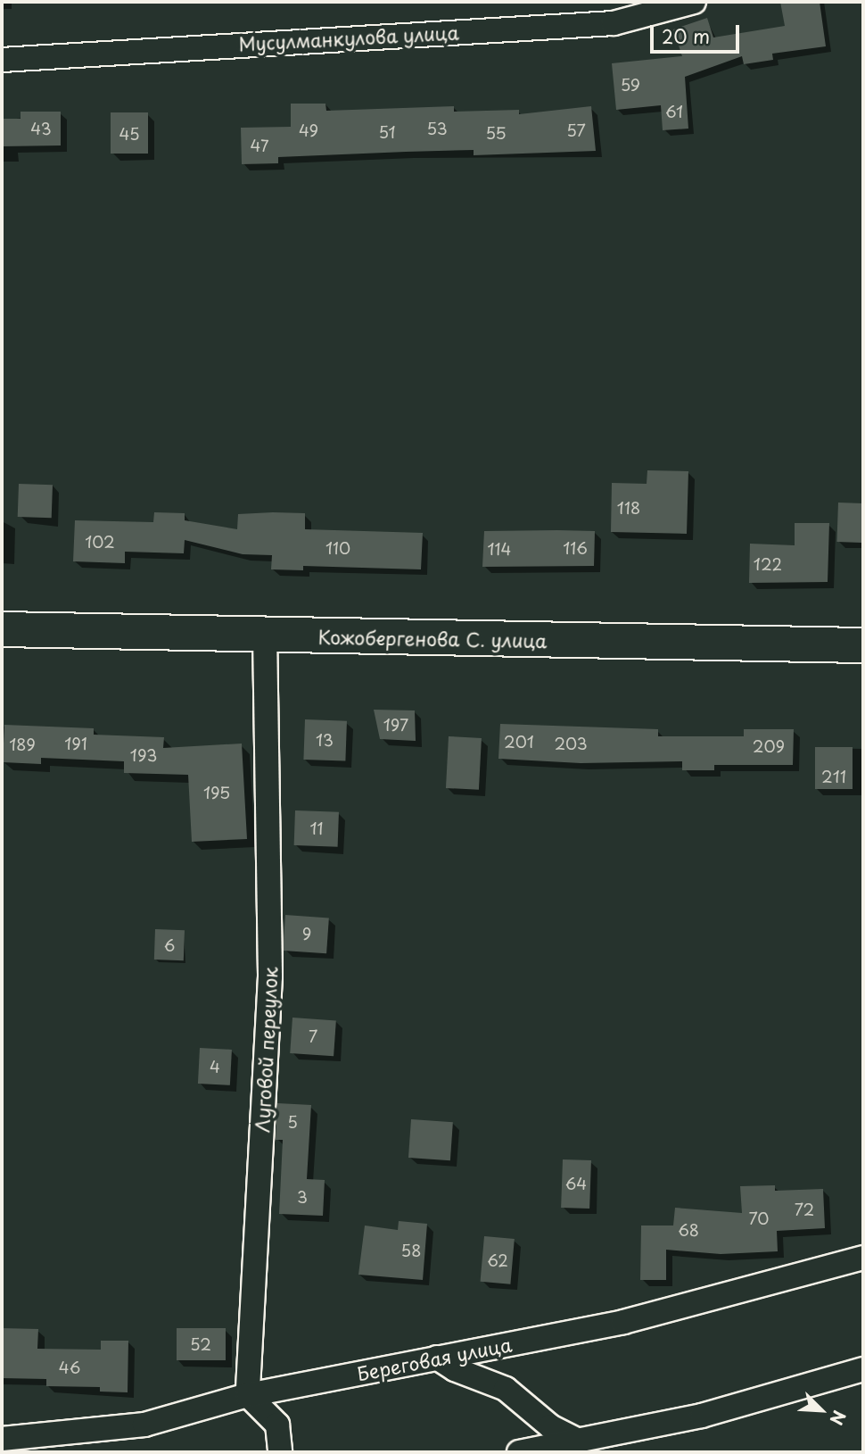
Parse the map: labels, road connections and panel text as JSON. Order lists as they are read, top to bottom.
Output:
{
  "streets": {
    "main road": ["Кожобергенова С. улица"],
    "street": ["Мусулманкулова улица", "Луговой переулок", "Береговая улица"]
  },
  "crossings": [
    ["Кожобергенова С. улица", "Луговой переулок"],
    ["Луговой переулок", "Береговая улица"]
  ],
  "house_numbers": [
    "59",
    "61",
    "43",
    "53",
    "49",
    "57",
    "51",
    "55",
    "45",
    "47",
    "118",
    "102",
    "110",
    "116",
    "114",
    "122",
    "197",
    "13",
    "201",
    "191",
    "203",
    "189",
    "209",
    "193",
    "211",
    "195",
    "11",
    "9",
    "6",
    "7",
    "4",
    "5",
    "64",
    "3",
    "72",
    "70",
    "68",
    "58",
    "62",
    "52",
    "46"
  ],
  "scale_bar": "20 m",
  "north": "bottom right"
}
